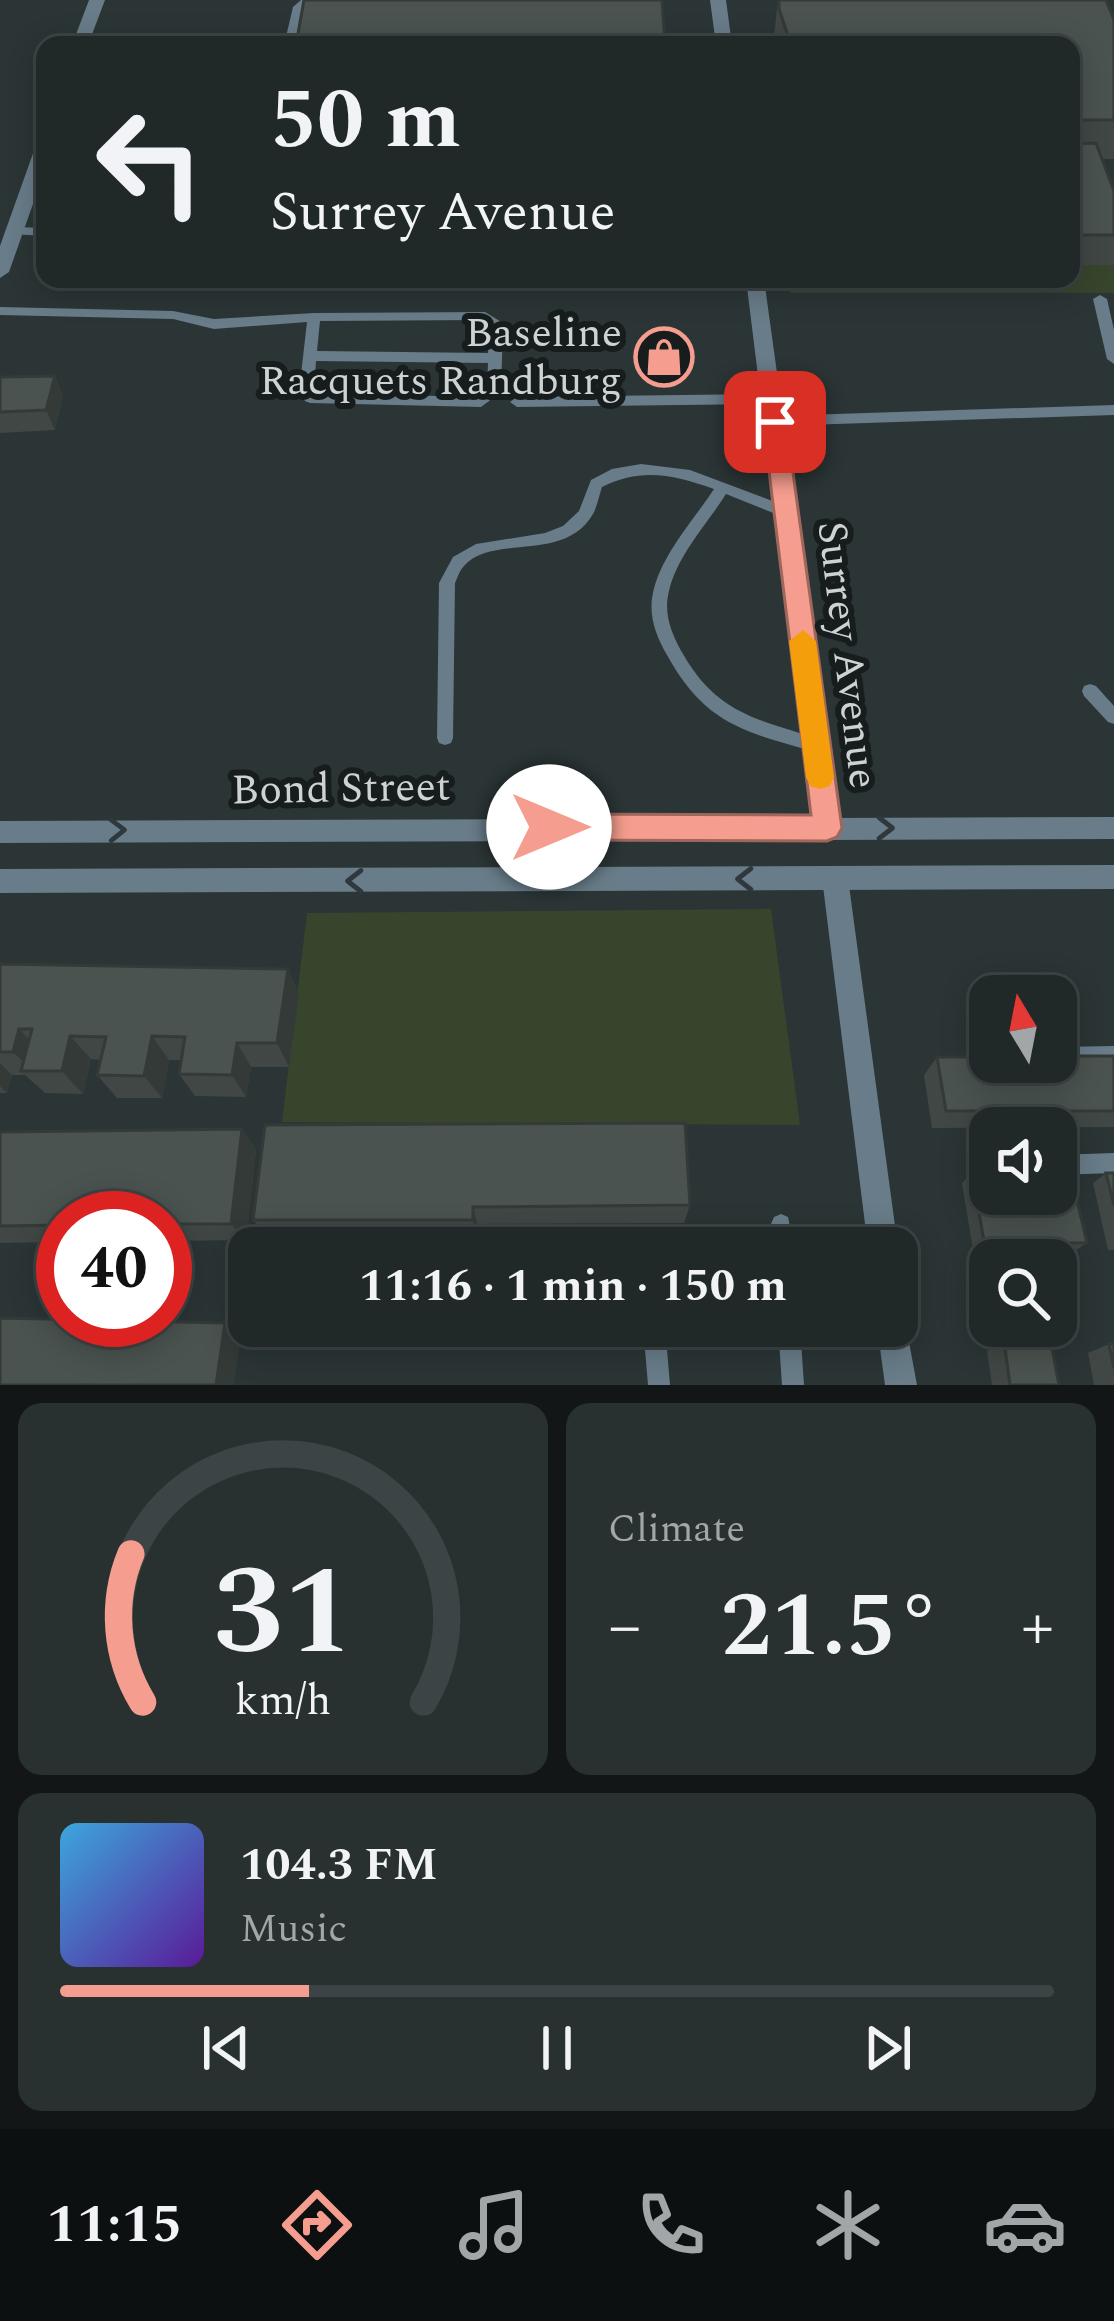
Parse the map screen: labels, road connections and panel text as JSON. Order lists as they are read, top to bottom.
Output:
{
  "streets": {
    "street": ["Surrey Avenue", "Bond Street"]
  },
  "crossings": [
    ["Surrey Avenue", "Bond Street"]
  ],
  "places": {
    "shop": ["Baseline Racquets Randburg"]
  },
  "north": "top",
  "page": {
    "turn": ["50 m", "Surrey Avenue"],
    "limit": "40",
    "trip": "11:16 · 1 min · 150 m",
    "tile": "Climate",
    "heat": ["−", "21.5°", "+"],
    "song": ["104.3 FM", "Music"],
    "tabs": "11:15",
    "gauge": ["31", "km/h"]
  }
}
